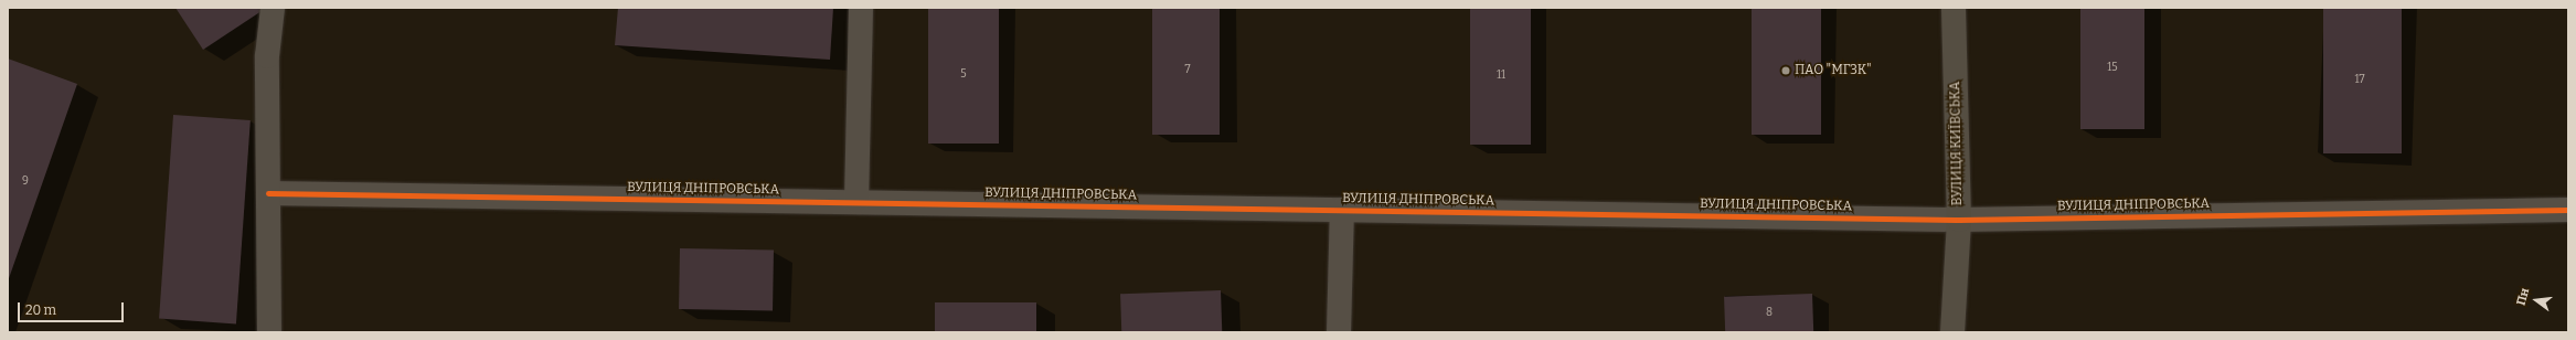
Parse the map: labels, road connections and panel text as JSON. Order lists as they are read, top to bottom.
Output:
{
  "streets": {
    "main road": ["ВУЛИЦЯ КИЇВСЬКА"],
    "street": ["ВУЛИЦЯ ДНІПРОВСЬКА"]
  },
  "crossings": [
    ["ВУЛИЦЯ КИЇВСЬКА", "ВУЛИЦЯ ДНІПРОВСЬКА"]
  ],
  "places": ["ПАО \"МГЗК\""],
  "house_numbers": [
    "15",
    "7",
    "5",
    "11",
    "17",
    "9",
    "8"
  ],
  "scale_bar": "20 m",
  "north": "left"
}
